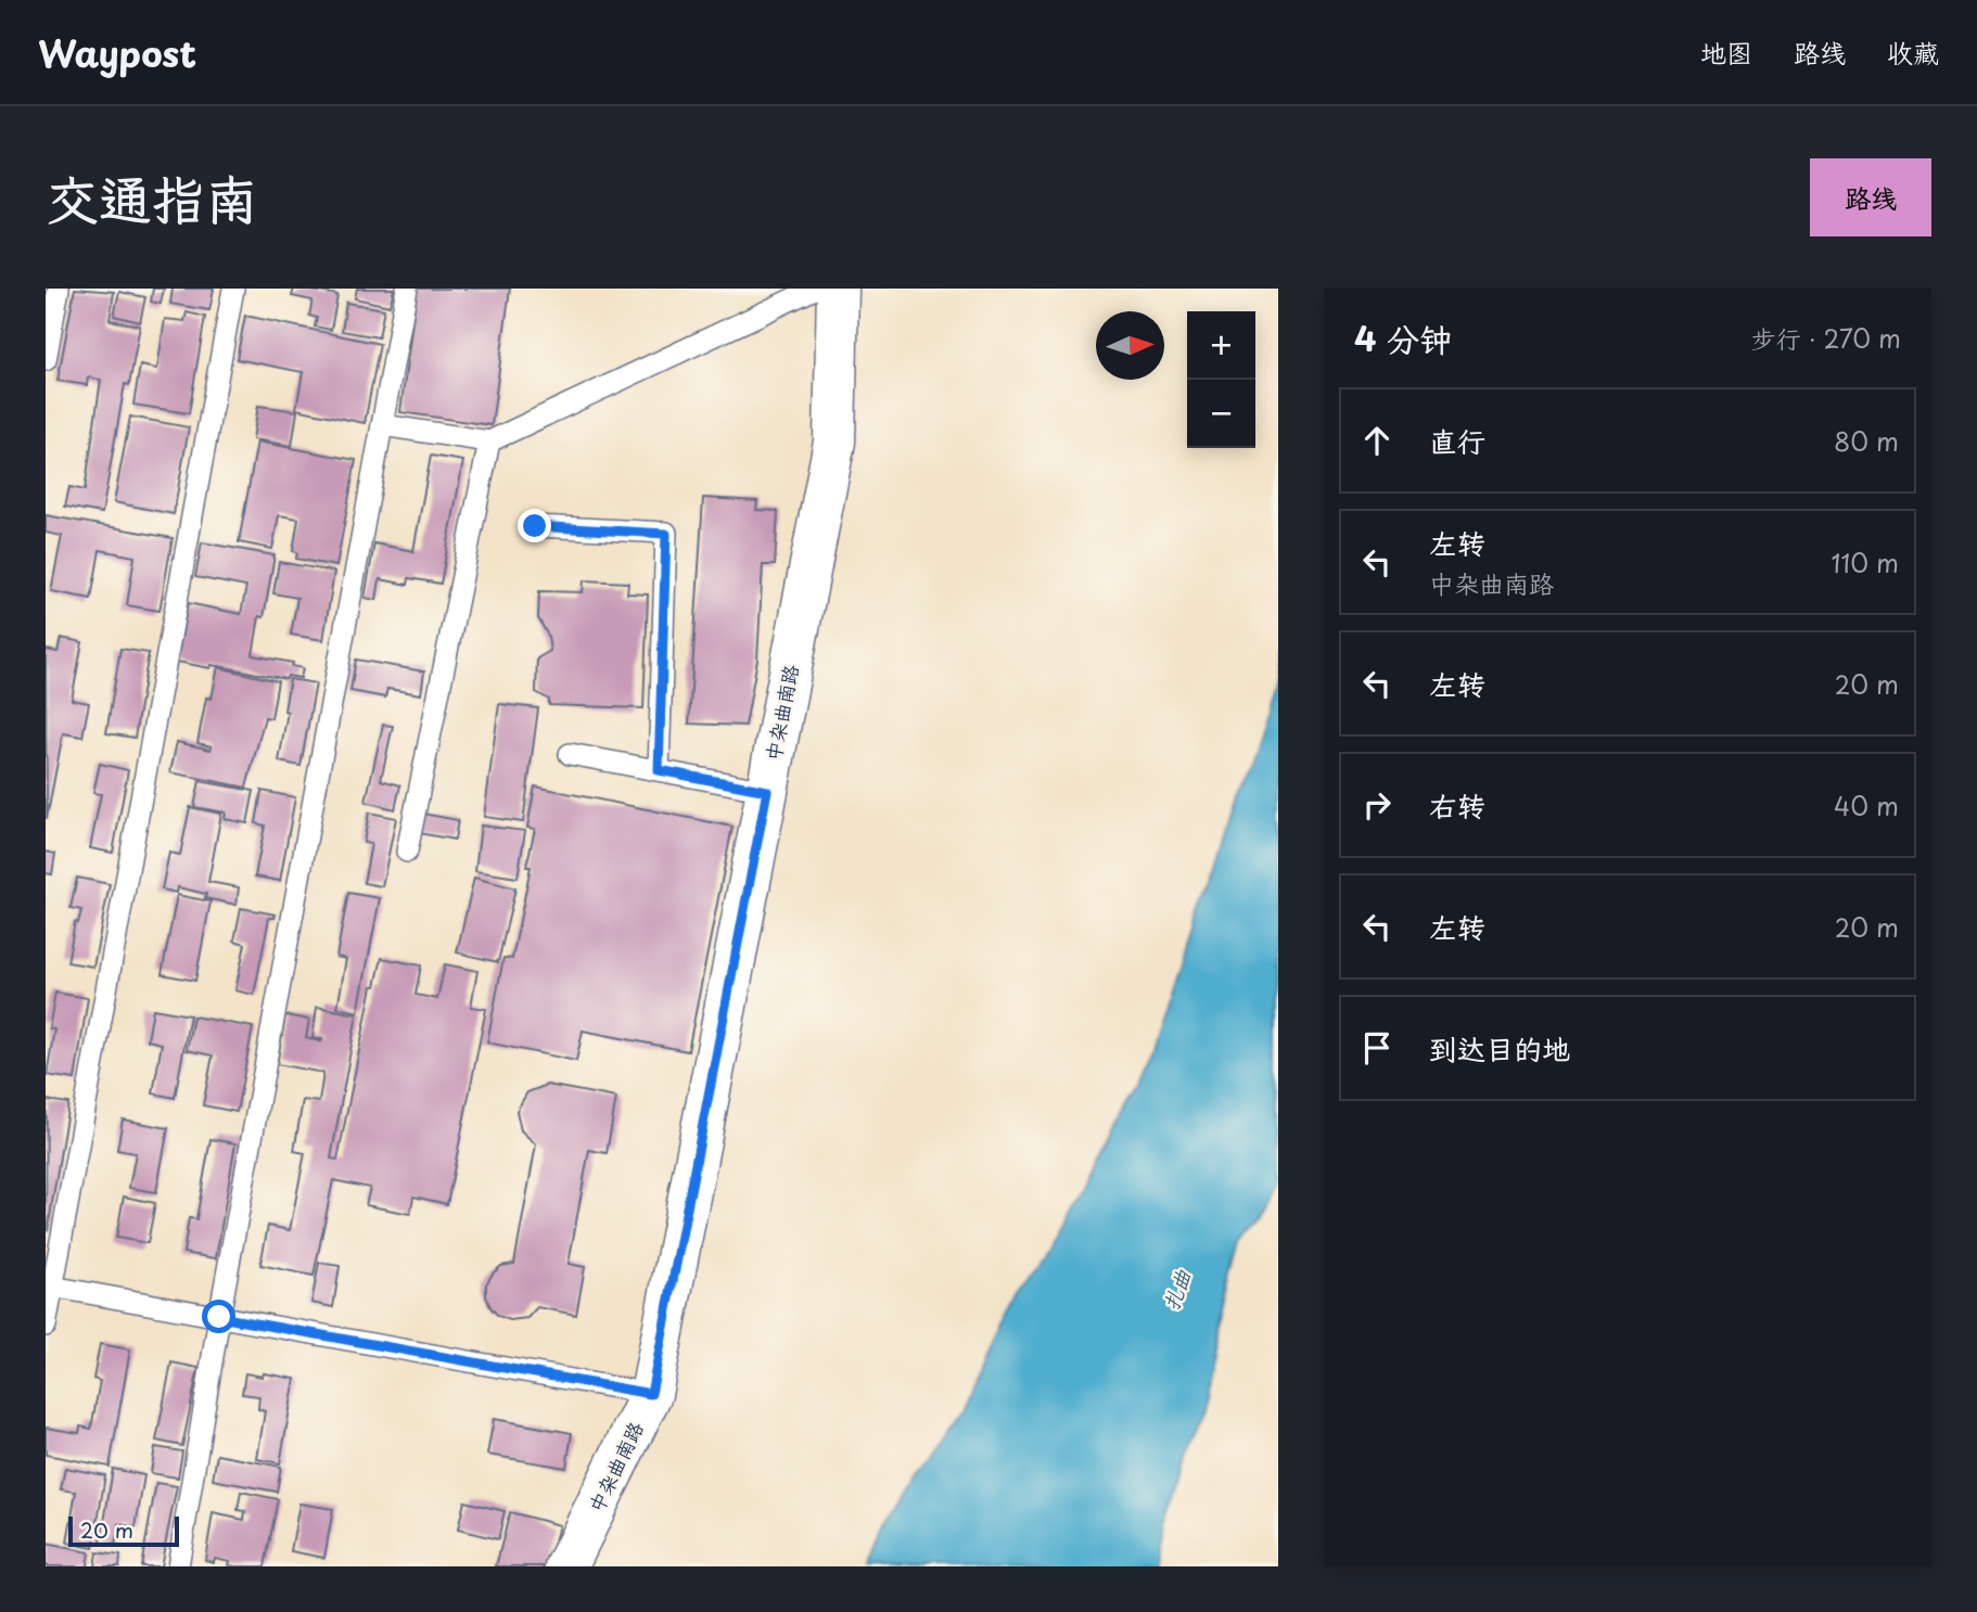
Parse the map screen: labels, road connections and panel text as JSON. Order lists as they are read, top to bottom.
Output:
{
  "streets": {
    "street": ["中杂曲南路"]
  },
  "water": ["扎曲"],
  "scale_bar": "20 m",
  "north": "right",
  "page": {
    "header": "Waypost",
    "nav": ["地图", "路线", "收藏"],
    "title": "交通指南",
    "buttons": "路线",
    "heading": ["4 分钟", "步行 · 270 m"],
    "map_buttons": ["+", "−"],
    "list": [
      ["直行", "80 m"],
      ["左转", "中杂曲南路", "110 m"],
      ["左转", "20 m"],
      ["右转", "40 m"],
      ["左转", "20 m"],
      "到达目的地"
    ],
    "scale": "20 m"
  }
}
